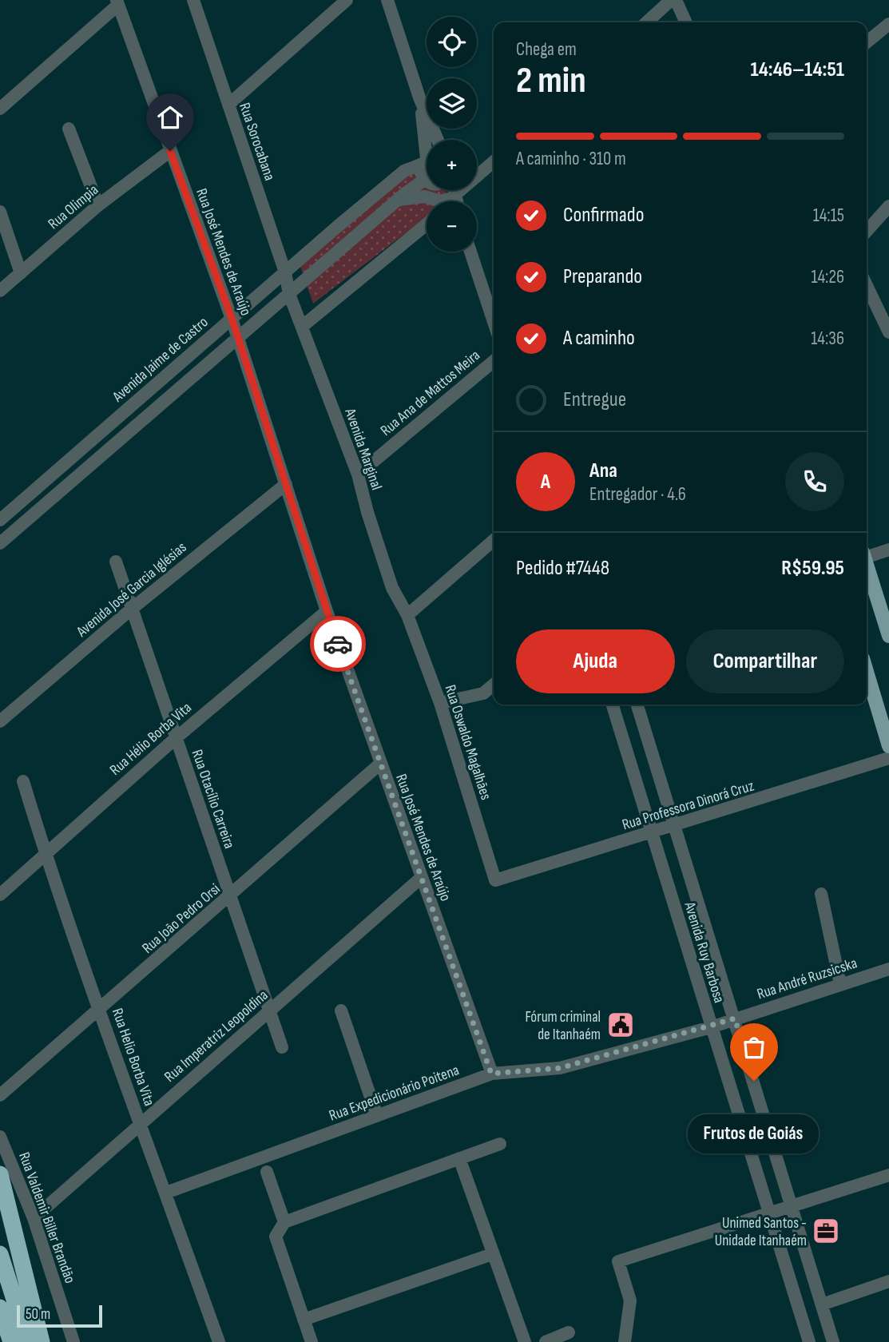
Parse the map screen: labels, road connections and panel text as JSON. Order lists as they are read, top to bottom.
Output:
{
  "streets": {
    "street": [
      "Rua Sorocabana",
      "Rua Olimpia",
      "Rua José Mendes de Araújo",
      "Avenida Jaime de Castro",
      "Rua Ana de Mattos Meira",
      "Avenida Marginal",
      "Avenida José Garcia Iglésias",
      "Rua Hélio Borba Vita",
      "Rua Oswaldo Magalhães",
      "Rua Otacílio Carreira",
      "Rua Professora Dinorá Cruz",
      "Rua João Pedro Orsi",
      "Avenida Ruy Barbosa",
      "Rua André Ruzsicska",
      "Rua Imperatriz Leopoldina",
      "Rua Helio Borba Vita",
      "Rua Expedicionário Poitena",
      "Rua Valdemir Biller Brandão"
    ]
  },
  "crossings": [
    ["Rua Sorocabana", "Avenida Jaime de Castro"],
    ["Rua Sorocabana", "Avenida Marginal"],
    ["Rua Olimpia", "Rua José Mendes de Araújo"],
    ["Rua José Mendes de Araújo", "Avenida Jaime de Castro"],
    ["Rua José Mendes de Araújo", "Avenida José Garcia Iglésias"],
    ["Rua José Mendes de Araújo", "Rua Hélio Borba Vita"],
    ["Rua José Mendes de Araújo", "Rua João Pedro Orsi"],
    ["Rua José Mendes de Araújo", "Rua Imperatriz Leopoldina"],
    ["Rua José Mendes de Araújo", "Rua Expedicionário Poitena"],
    ["Rua Ana de Mattos Meira", "Avenida Marginal"],
    ["Avenida Marginal", "Rua Oswaldo Magalhães"],
    ["Avenida José Garcia Iglésias", "Rua Otacílio Carreira"],
    ["Rua Hélio Borba Vita", "Rua Otacílio Carreira"],
    ["Rua Hélio Borba Vita", "Rua Helio Borba Vita"],
    ["Rua Oswaldo Magalhães", "Rua Professora Dinorá Cruz"],
    ["Rua Otacílio Carreira", "Rua João Pedro Orsi"],
    ["Rua Otacílio Carreira", "Rua Imperatriz Leopoldina"],
    ["Rua Professora Dinorá Cruz", "Avenida Ruy Barbosa"],
    ["Rua João Pedro Orsi", "Rua Helio Borba Vita"],
    ["Avenida Ruy Barbosa", "Rua André Ruzsicska"],
    ["Avenida Ruy Barbosa", "Rua Expedicionário Poitena"],
    ["Rua André Ruzsicska", "Rua Expedicionário Poitena"],
    ["Rua Imperatriz Leopoldina", "Rua Helio Borba Vita"],
    ["Rua Imperatriz Leopoldina", "Rua Valdemir Biller Brandão"],
    ["Rua Helio Borba Vita", "Rua Expedicionário Poitena"]
  ],
  "places": {
    "public building": ["Fórum criminal de Itanhaém"],
    "other": ["Frutos de Goiás"],
    "office": ["Unimed Santos - Unidade Itanhaém"]
  },
  "scale_bar": "50 m",
  "page": {
    "map_buttons": ["+", "−"],
    "heading": ["2 min", "Chega em", "14:46–14:51"],
    "panel": [
      "Ana",
      "Entregador · 4.6",
      "Pedido #7448",
      "R$59.95"
    ],
    "bar": "A caminho · 310 m",
    "list": [
      ["Confirmado", "14:15"],
      ["Preparando", "14:26"],
      ["A caminho", "14:36"],
      "Entregue"
    ],
    "round": "A",
    "buttons": ["Ajuda", "Compartilhar"],
    "bubble": "Frutos de Goiás",
    "scale": "50 m"
  }
}
